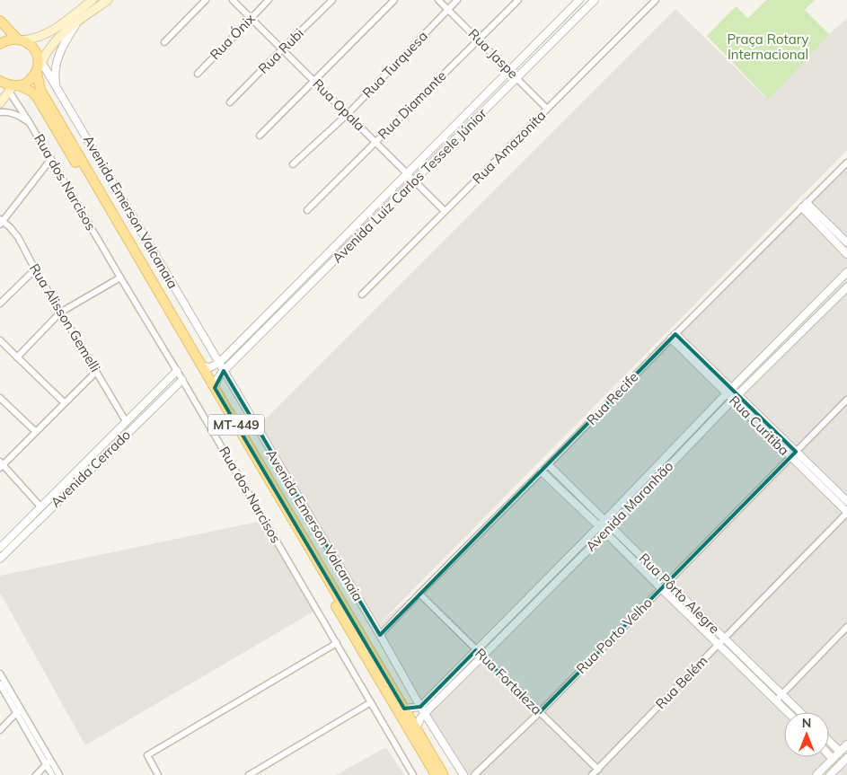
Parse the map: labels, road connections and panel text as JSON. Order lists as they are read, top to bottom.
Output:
{
  "streets": {
    "main road": ["MT-449"],
    "street": [
      "Rua Ónix",
      "Rua Rubi",
      "Rua Jaspe",
      "Rua Turquesa",
      "Rua Opala",
      "Rua Diamante",
      "Rua Amazonita",
      "Rua dos Narcisos",
      "Avenida Luiz Carlos Tessele Júnior",
      "Avenida Emerson Valcanaia",
      "Rua Alisson Gemelli",
      "Rua Recife",
      "Rua Curitiba",
      "Avenida Cerrado",
      "Avenida Maranhão",
      "Rua Pôrto Alegre",
      "Rua Porto Velho",
      "Rua Fortaleza",
      "Rua Belém"
    ]
  },
  "crossings": [
    ["Rua Ónix", "Rua Opala"],
    ["Rua Rubi", "Rua Opala"],
    ["Rua Jaspe", "Rua Turquesa"],
    ["Rua Jaspe", "Rua Diamante"],
    ["Rua Jaspe", "Rua Amazonita"],
    ["Rua Jaspe", "Avenida Luiz Carlos Tessele Júnior"],
    ["Rua Turquesa", "Rua Opala"],
    ["Rua Opala", "Rua Diamante"],
    ["Rua Opala", "Rua Amazonita"],
    ["Rua Opala", "Avenida Luiz Carlos Tessele Júnior"],
    ["Rua dos Narcisos", "MT-449"],
    ["Rua dos Narcisos", "Avenida Cerrado"],
    ["Avenida Luiz Carlos Tessele Júnior", "Avenida Emerson Valcanaia"],
    ["Avenida Luiz Carlos Tessele Júnior", "MT-449"],
    ["Avenida Emerson Valcanaia", "Rua Recife"],
    ["Avenida Emerson Valcanaia", "MT-449"],
    ["Avenida Emerson Valcanaia", "Avenida Maranhão"],
    ["Rua Alisson Gemelli", "Avenida Cerrado"],
    ["Rua Recife", "Rua Curitiba"],
    ["Rua Recife", "Rua Pôrto Alegre"],
    ["Rua Recife", "Rua Fortaleza"],
    ["MT-449", "Avenida Maranhão"],
    ["Rua Curitiba", "Avenida Maranhão"],
    ["Rua Curitiba", "Rua Porto Velho"],
    ["Rua Curitiba", "Rua Belém"],
    ["Avenida Maranhão", "Rua Pôrto Alegre"],
    ["Avenida Maranhão", "Rua Fortaleza"],
    ["Rua Pôrto Alegre", "Rua Porto Velho"],
    ["Rua Pôrto Alegre", "Rua Belém"],
    ["Rua Porto Velho", "Rua Fortaleza"],
    ["Rua Fortaleza", "Rua Belém"]
  ],
  "parks": ["Praça Rotary Internacional"],
  "north": "top"
}
